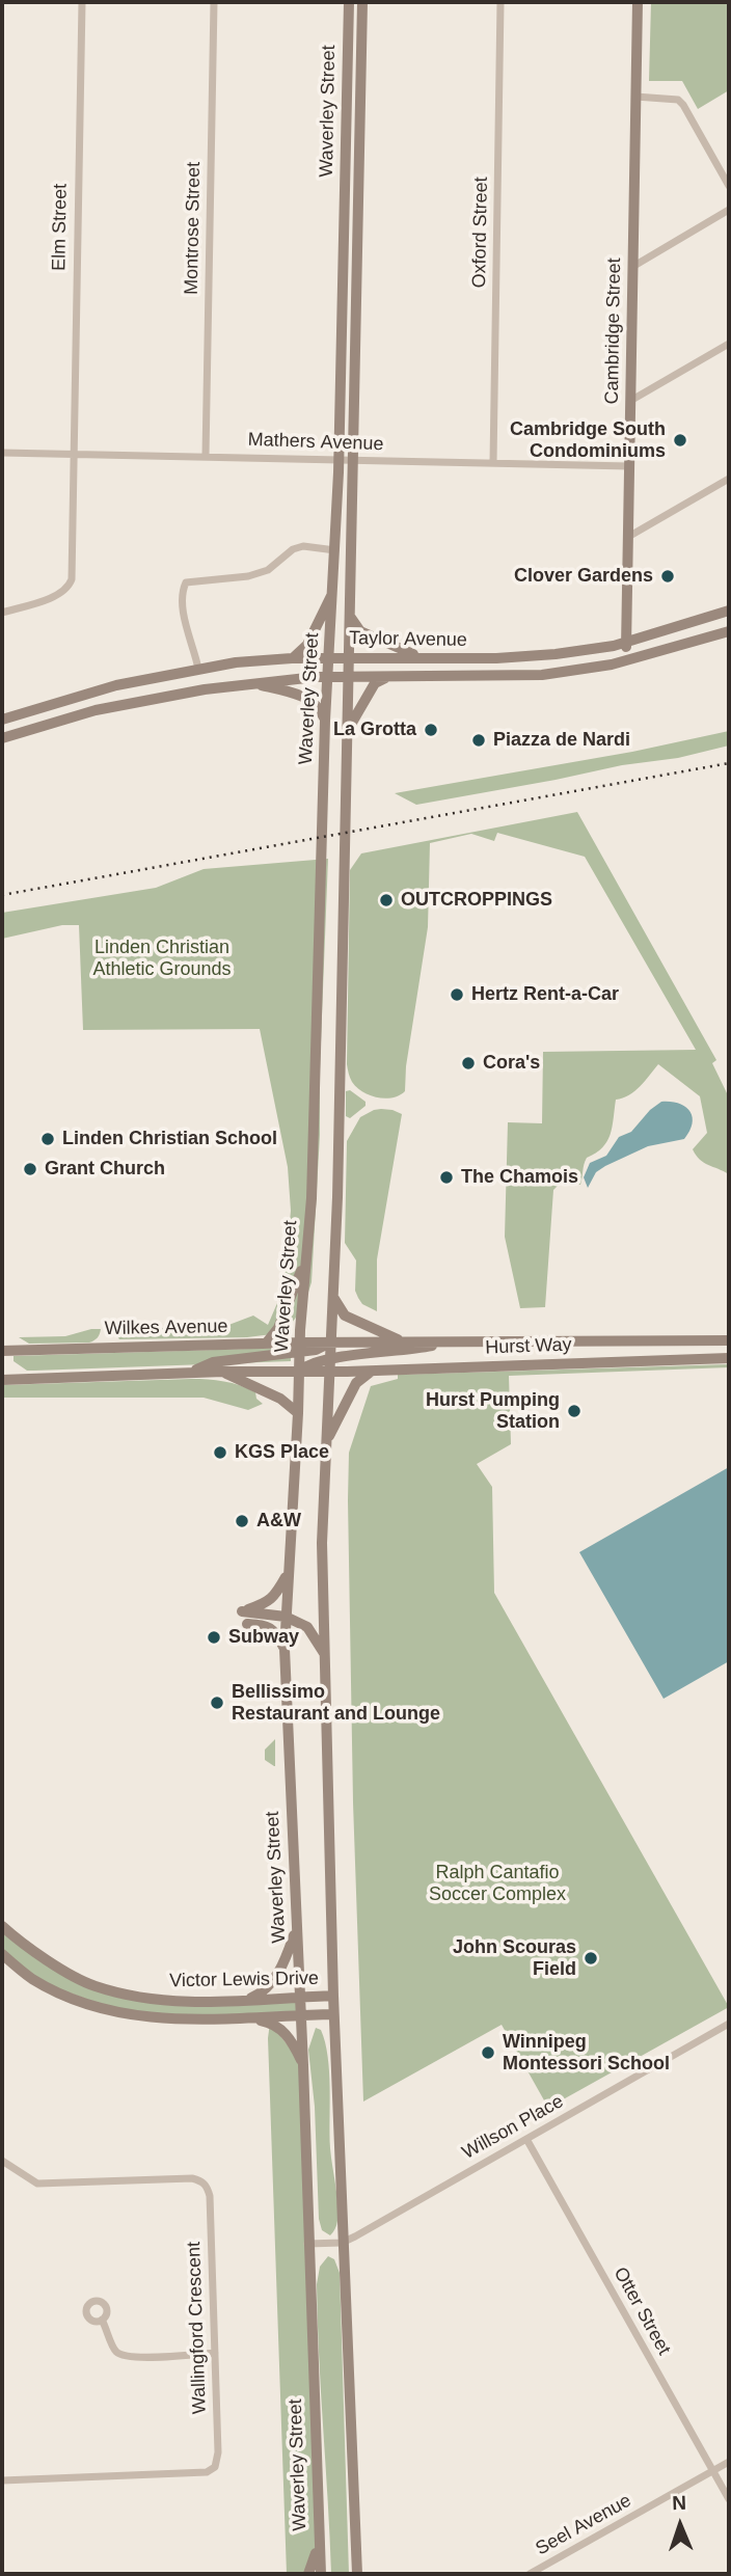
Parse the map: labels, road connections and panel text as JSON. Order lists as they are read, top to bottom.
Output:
{
  "streets": {
    "main road": [
      "Waverley Street",
      "Cambridge Street",
      "Taylor Avenue",
      "Wilkes Avenue",
      "Hurst Way",
      "Victor Lewis Drive"
    ],
    "street": [
      "Elm Street",
      "Montrose Street",
      "Oxford Street",
      "Mathers Avenue",
      "Willson Place",
      "Otter Street",
      "Wallingford Crescent",
      "Seel Avenue"
    ]
  },
  "crossings": [
    ["Waverley Street", "Mathers Avenue"],
    ["Waverley Street", "Taylor Avenue"],
    ["Waverley Street", "Wilkes Avenue"],
    ["Waverley Street", "Hurst Way"],
    ["Waverley Street", "Victor Lewis Drive"],
    ["Waverley Street", "Willson Place"],
    ["Elm Street", "Mathers Avenue"],
    ["Montrose Street", "Mathers Avenue"],
    ["Oxford Street", "Mathers Avenue"],
    ["Cambridge Street", "Mathers Avenue"],
    ["Cambridge Street", "Taylor Avenue"],
    ["Wilkes Avenue", "Hurst Way"],
    ["Willson Place", "Otter Street"],
    ["Otter Street", "Seel Avenue"]
  ],
  "parks": ["Linden Christian Athletic Grounds", "Ralph Cantafio Soccer Complex"],
  "places": [
    "Cambridge South Condominiums",
    "Clover Gardens",
    "La Grotta",
    "Piazza de Nardi",
    "OUTCROPPINGS",
    "Hertz Rent-a-Car",
    "Cora's",
    "Linden Christian School",
    "Grant Church",
    "The Chamois",
    "Hurst Pumping Station",
    "KGS Place",
    "A&W",
    "Subway",
    "Bellissimo Restaurant and Lounge",
    "John Scouras Field",
    "Winnipeg Montessori School"
  ],
  "north": "top"
}
